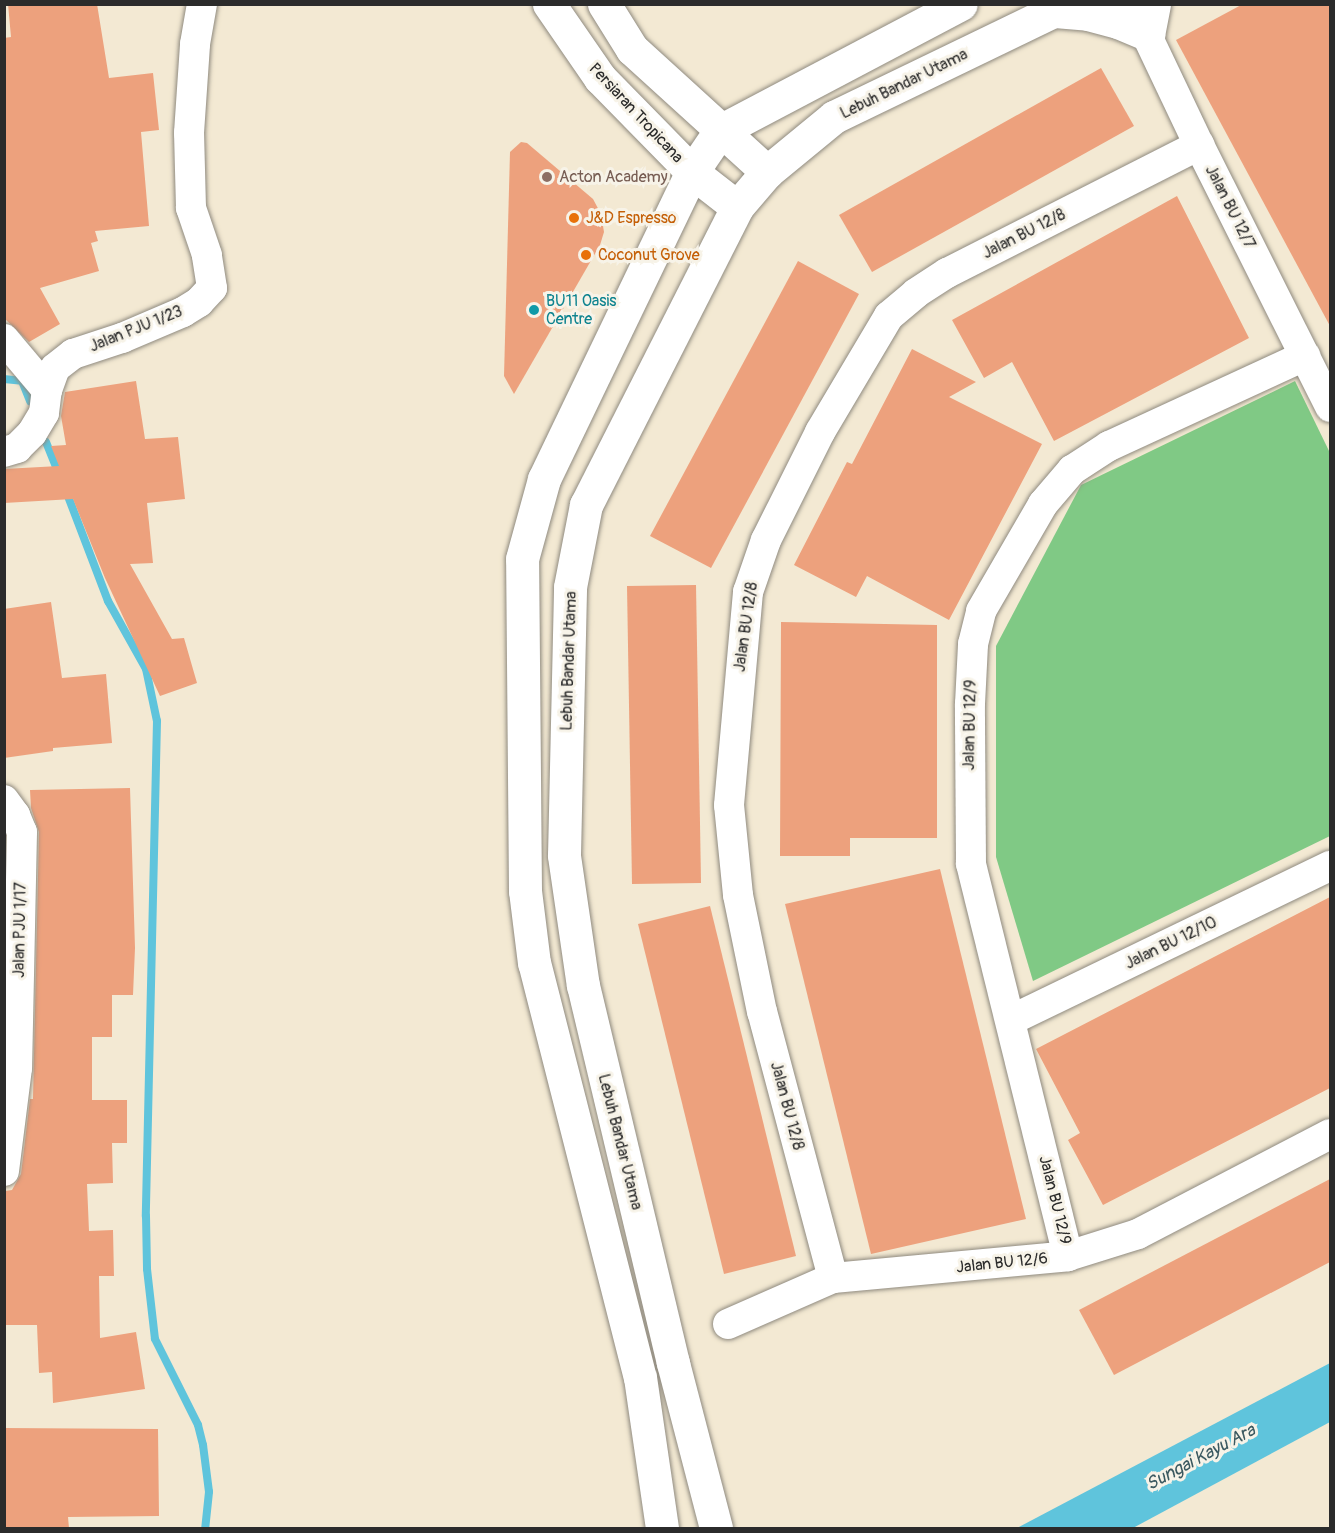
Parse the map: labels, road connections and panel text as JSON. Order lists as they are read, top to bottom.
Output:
{
  "streets": {
    "main road": ["Lebuh Bandar Utama", "Persiaran Tropicana"],
    "street": [
      "Jalan BU 12/7",
      "Jalan BU 12/8",
      "Jalan PJU 1/23",
      "Jalan BU 12/9",
      "Jalan PJU 1/17",
      "Jalan BU 12/10",
      "Jalan BU 12/6"
    ]
  },
  "crossings": [
    ["Lebuh Bandar Utama", "Persiaran Tropicana"],
    ["Jalan BU 12/7", "Jalan BU 12/8"],
    ["Jalan BU 12/7", "Jalan BU 12/9"],
    ["Jalan BU 12/8", "Jalan BU 12/6"],
    ["Jalan BU 12/9", "Jalan BU 12/10"],
    ["Jalan BU 12/9", "Jalan BU 12/6"]
  ],
  "water": ["Sungai Kayu Ara"],
  "places": [
    "Acton Academy",
    "J&D Espresso",
    "Coconut Grove",
    "BU11 Oasis Centre"
  ]
}
